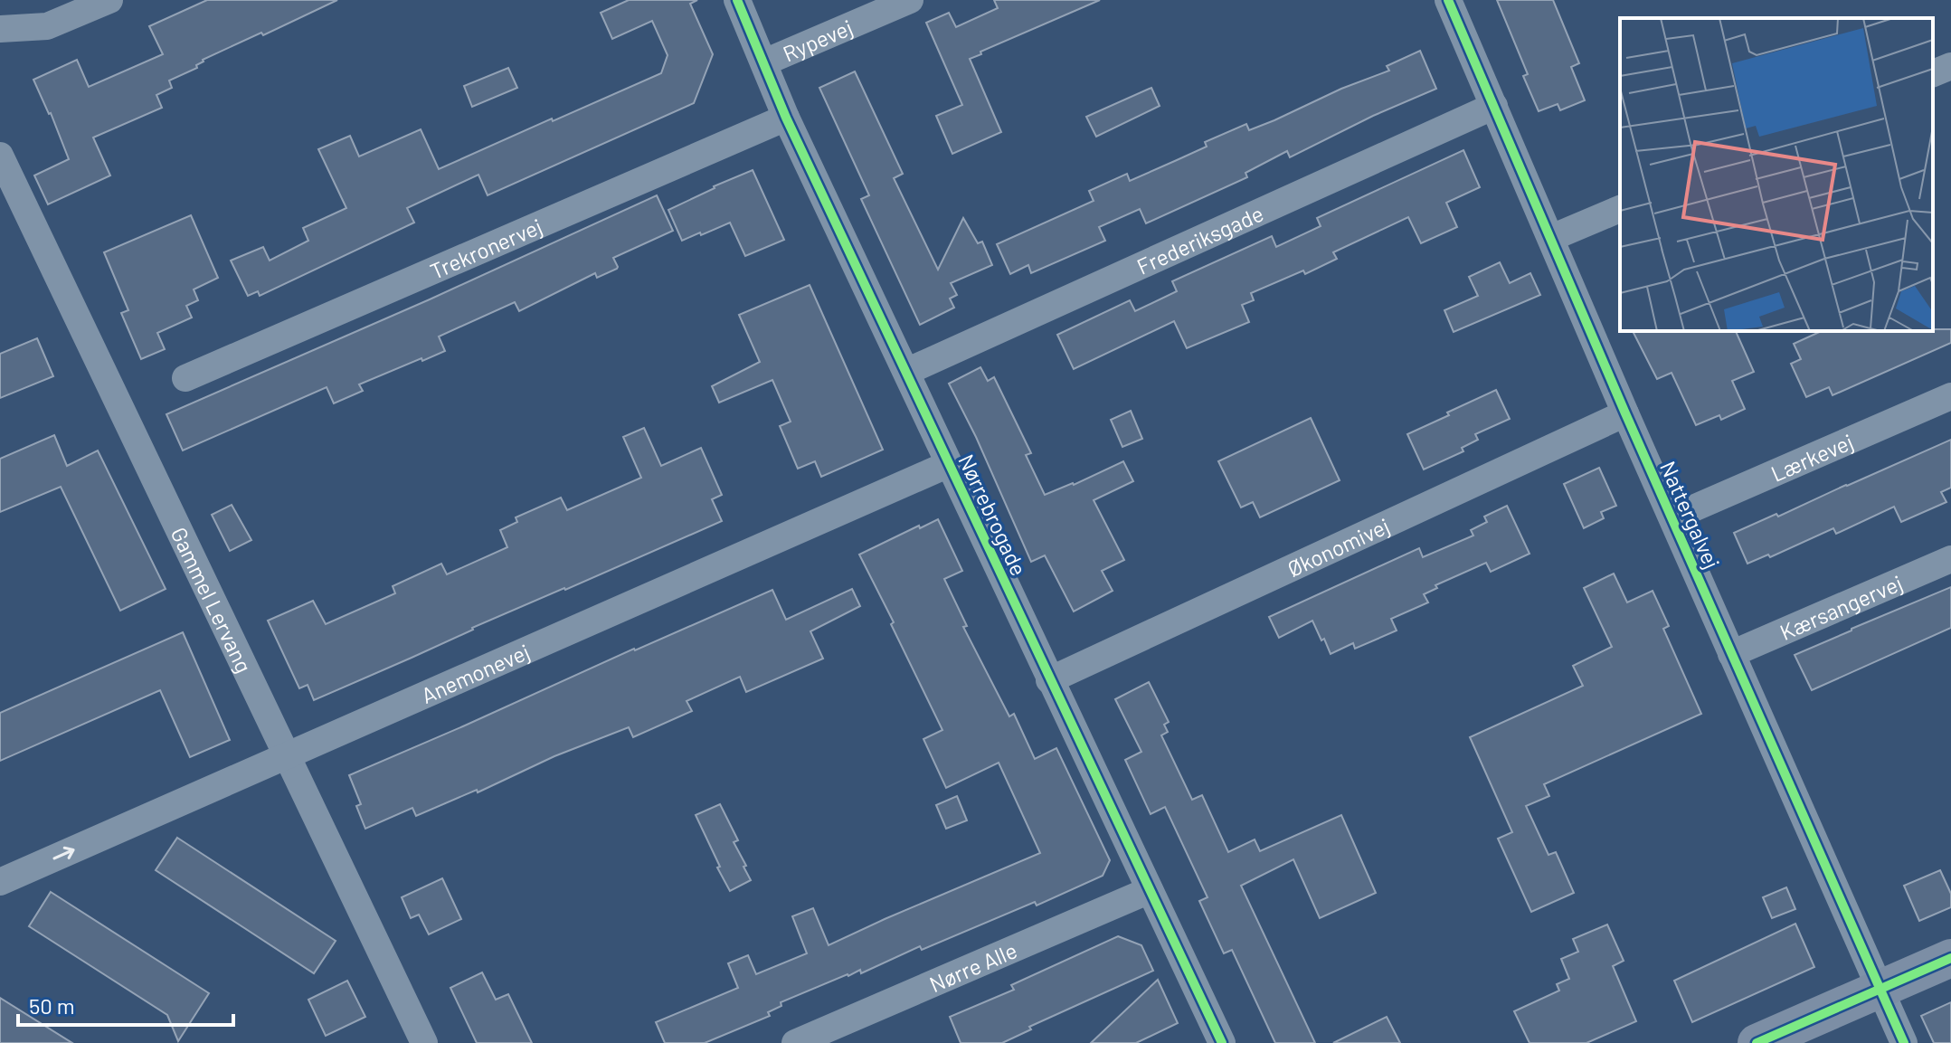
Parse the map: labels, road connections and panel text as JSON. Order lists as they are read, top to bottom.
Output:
{
  "streets": {
    "street": [
      "Rypevej",
      "Frederiksgade",
      "Trekronervej",
      "Lærkevej",
      "Nørrebrogade",
      "Nattergalvej",
      "Økonomivej",
      "Gammel Lervang",
      "Kærsangervej",
      "Anemonevej",
      "Nørre Alle"
    ]
  },
  "crossings": [
    ["Rypevej", "Nørrebrogade"],
    ["Frederiksgade", "Nørrebrogade"],
    ["Frederiksgade", "Nattergalvej"],
    ["Trekronervej", "Nørrebrogade"],
    ["Lærkevej", "Nattergalvej"],
    ["Nørrebrogade", "Økonomivej"],
    ["Nørrebrogade", "Anemonevej"],
    ["Nørrebrogade", "Nørre Alle"],
    ["Nattergalvej", "Økonomivej"],
    ["Nattergalvej", "Kærsangervej"],
    ["Gammel Lervang", "Anemonevej"]
  ],
  "scale_bar": "50 m"
}
